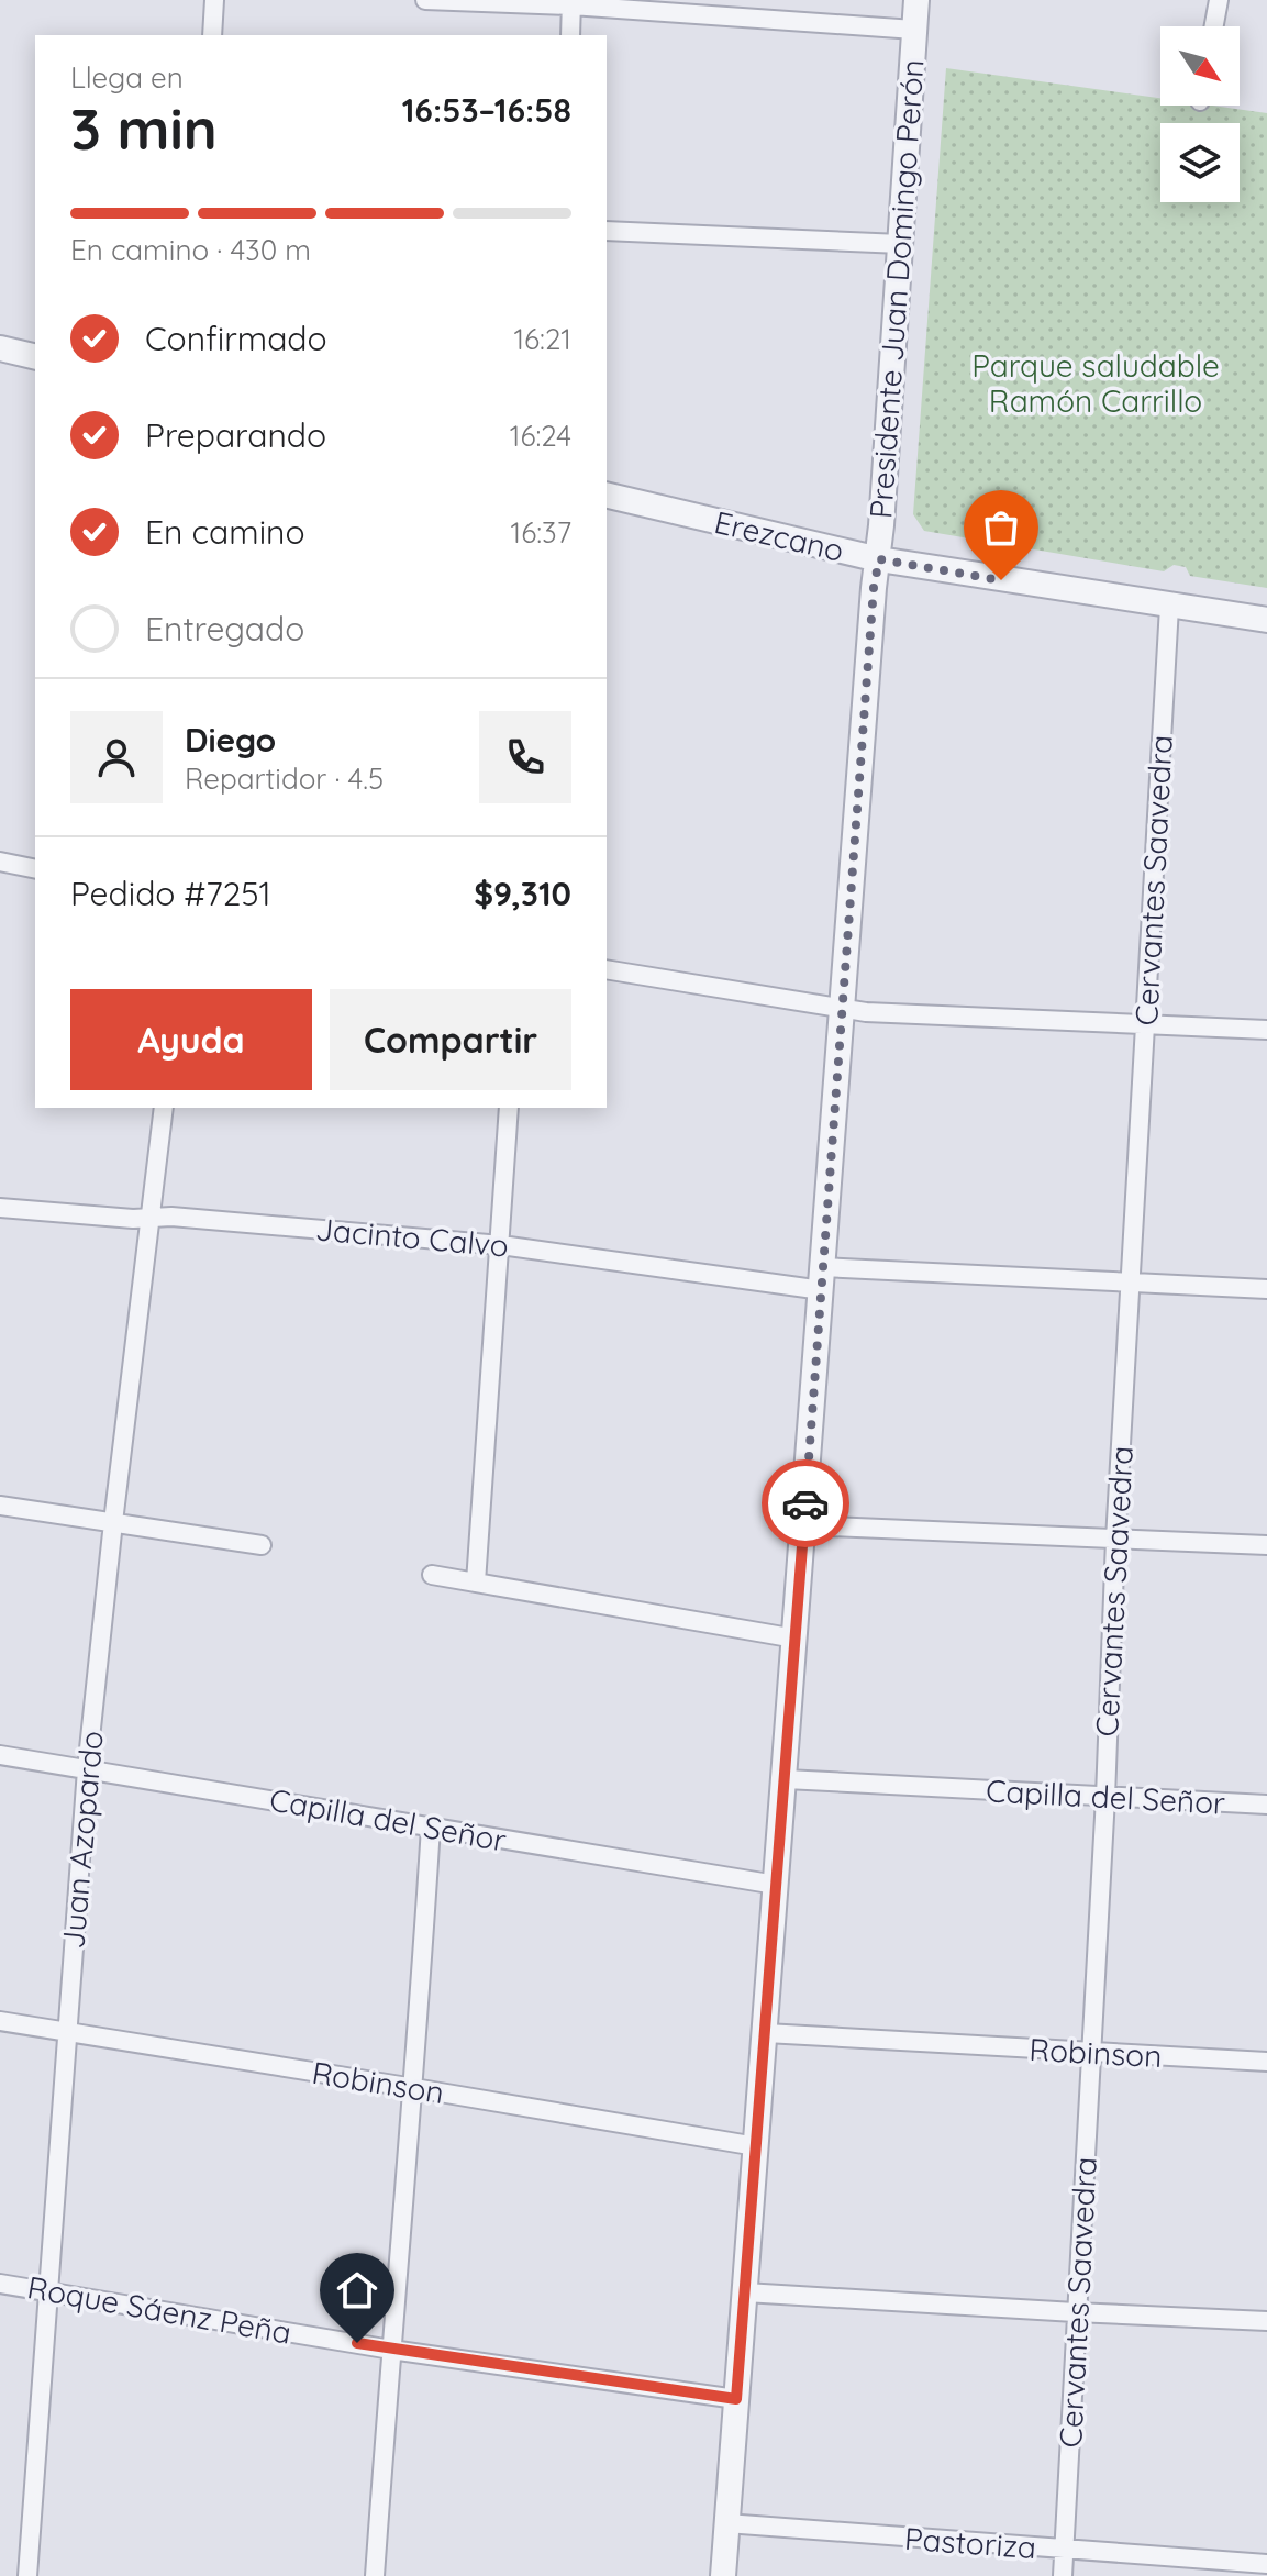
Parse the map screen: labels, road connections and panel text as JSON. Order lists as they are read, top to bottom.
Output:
{
  "streets": {
    "street": [
      "Presidente Juan Domingo Perón",
      "Erezcano",
      "Cervantes Saavedra",
      "Jacinto Calvo",
      "Capilla del Señor",
      "Juan Azopardo",
      "Robinson",
      "Roque Sáenz Peña",
      "Pastoriza"
    ]
  },
  "crossings": [
    ["Presidente Juan Domingo Perón", "Erezcano"],
    ["Presidente Juan Domingo Perón", "Jacinto Calvo"],
    ["Presidente Juan Domingo Perón", "Capilla del Señor"],
    ["Presidente Juan Domingo Perón", "Robinson"],
    ["Presidente Juan Domingo Perón", "Roque Sáenz Peña"],
    ["Presidente Juan Domingo Perón", "Pastoriza"],
    ["Erezcano", "Cervantes Saavedra"],
    ["Cervantes Saavedra", "Jacinto Calvo"],
    ["Cervantes Saavedra", "Capilla del Señor"],
    ["Cervantes Saavedra", "Robinson"],
    ["Cervantes Saavedra", "Pastoriza"],
    ["Jacinto Calvo", "Juan Azopardo"],
    ["Capilla del Señor", "Juan Azopardo"],
    ["Juan Azopardo", "Robinson"],
    ["Juan Azopardo", "Roque Sáenz Peña"]
  ],
  "parks": ["Parque saludable Ramón Carrillo"],
  "north": "bottom right",
  "page": {
    "heading": ["3 min", "Llega en", "16:53–16:58"],
    "panel": [
      "Diego",
      "Repartidor · 4.5",
      "Pedido #7251",
      "$9,310"
    ],
    "bar": "En camino · 430 m",
    "list": [
      ["Confirmado", "16:21"],
      ["Preparando", "16:24"],
      ["En camino", "16:37"],
      "Entregado"
    ],
    "buttons": ["Ayuda", "Compartir"]
  }
}
